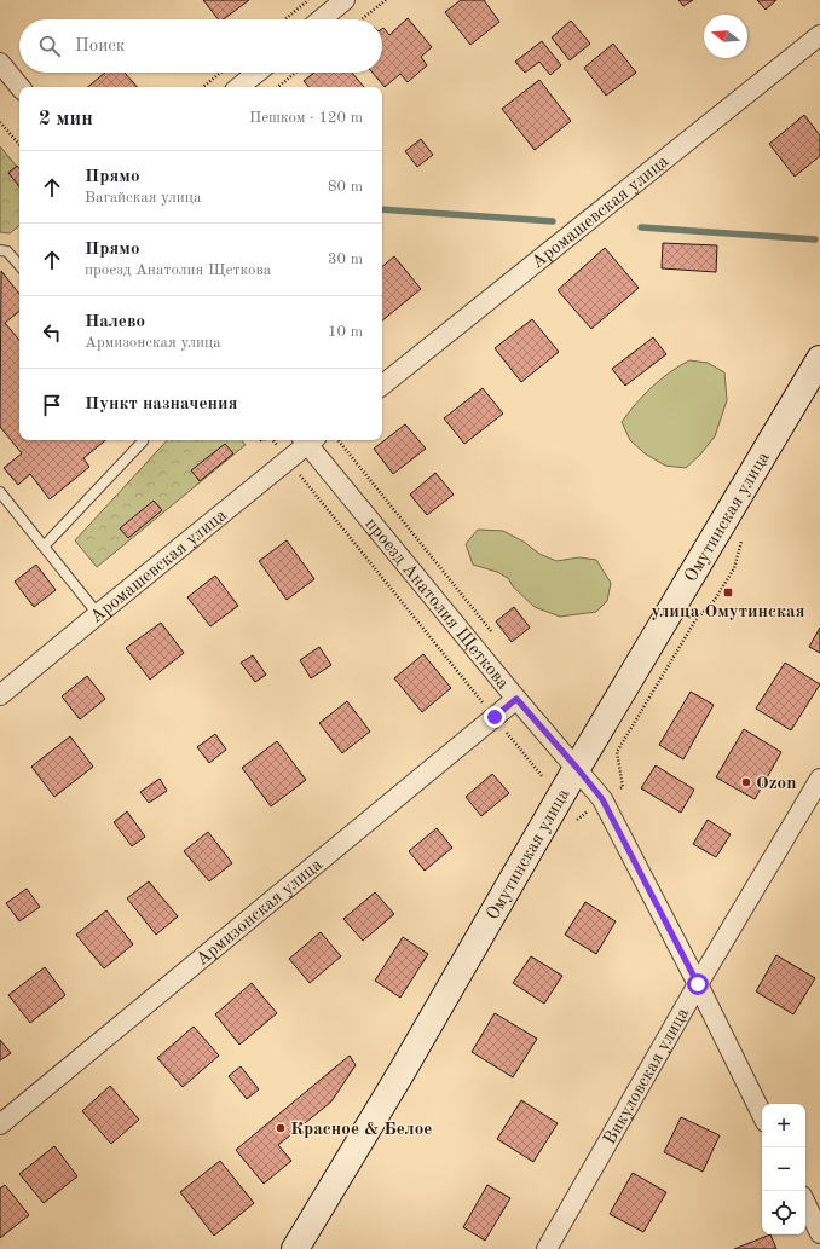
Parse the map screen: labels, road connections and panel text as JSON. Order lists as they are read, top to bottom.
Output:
{
  "streets": {
    "street": [
      "Аромашевская улица",
      "Омутинская улица",
      "проезд Анатолия Щеткова",
      "Армизонская улица",
      "Викуловская улица"
    ]
  },
  "crossings": [
    ["Омутинская улица", "проезд Анатолия Щеткова"],
    ["проезд Анатолия Щеткова", "Армизонская улица"],
    ["проезд Анатолия Щеткова", "Викуловская улица"]
  ],
  "places": {
    "transit": ["улица Омутинская"],
    "other": ["Ozon", "Красное & Белое"]
  },
  "north": "left",
  "page": {
    "search": "Поиск",
    "heading": ["2 мин", "Пешком · 120 m"],
    "list": [
      ["Прямо", "Вагайская улица", "80 m"],
      ["Прямо", "проезд Анатолия Щеткова", "30 m"],
      ["Налево", "Армизонская улица", "10 m"],
      "Пункт назначения"
    ],
    "map_buttons": ["+", "−"]
  }
}
